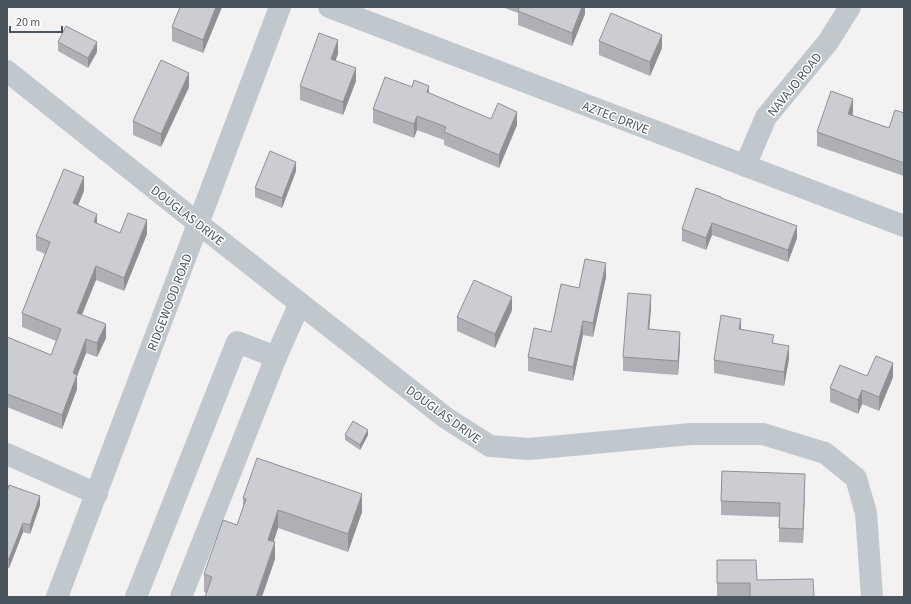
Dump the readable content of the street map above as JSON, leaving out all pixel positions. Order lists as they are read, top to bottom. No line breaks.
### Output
{"streets":{"street":["NAVAJO ROAD","AZTEC DRIVE","DOUGLAS DRIVE","RIDGEWOOD ROAD"]},"crossings":[["NAVAJO ROAD","AZTEC DRIVE"],["DOUGLAS DRIVE","RIDGEWOOD ROAD"]],"scale_bar":"20 m"}
